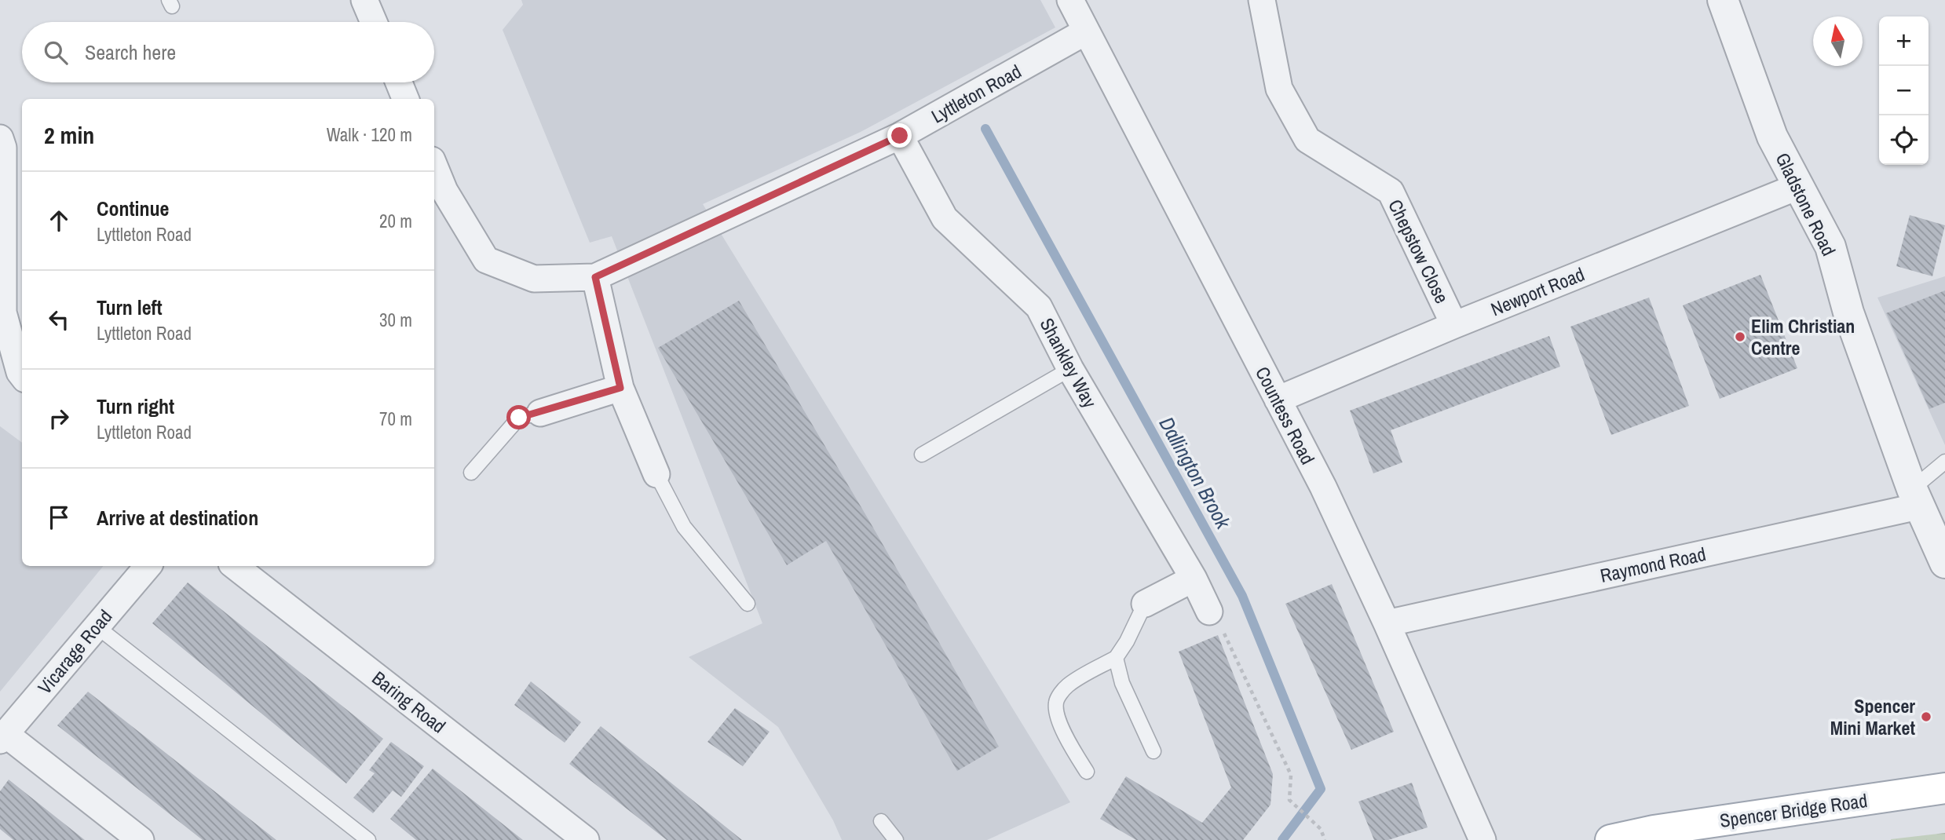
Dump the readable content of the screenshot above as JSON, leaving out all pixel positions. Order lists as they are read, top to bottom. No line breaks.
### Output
{"streets":{"main road":["Spencer Bridge Road"],"street":["Lyttleton Road","Gladstone Road","Chepstow Close","Newport Road","Shankley Way","Countess Road","Raymond Road","Vicarage Road","Baring Road"]},"crossings":[["Lyttleton Road","Shankley Way"],["Lyttleton Road","Countess Road"],["Gladstone Road","Newport Road"],["Gladstone Road","Raymond Road"],["Chepstow Close","Newport Road"],["Newport Road","Countess Road"],["Countess Road","Raymond Road"]],"water":["Dallington Brook"],"places":["Elim Christian Centre","Spencer Mini Market"],"north":"top","page":{"map_buttons":["+","−"],"search":"Search here","heading":["2 min","Walk · 120 m"],"list":[["Continue","Lyttleton Road","20 m"],["Turn left","Lyttleton Road","30 m"],["Turn right","Lyttleton Road","70 m"],"Arrive at destination"]}}
